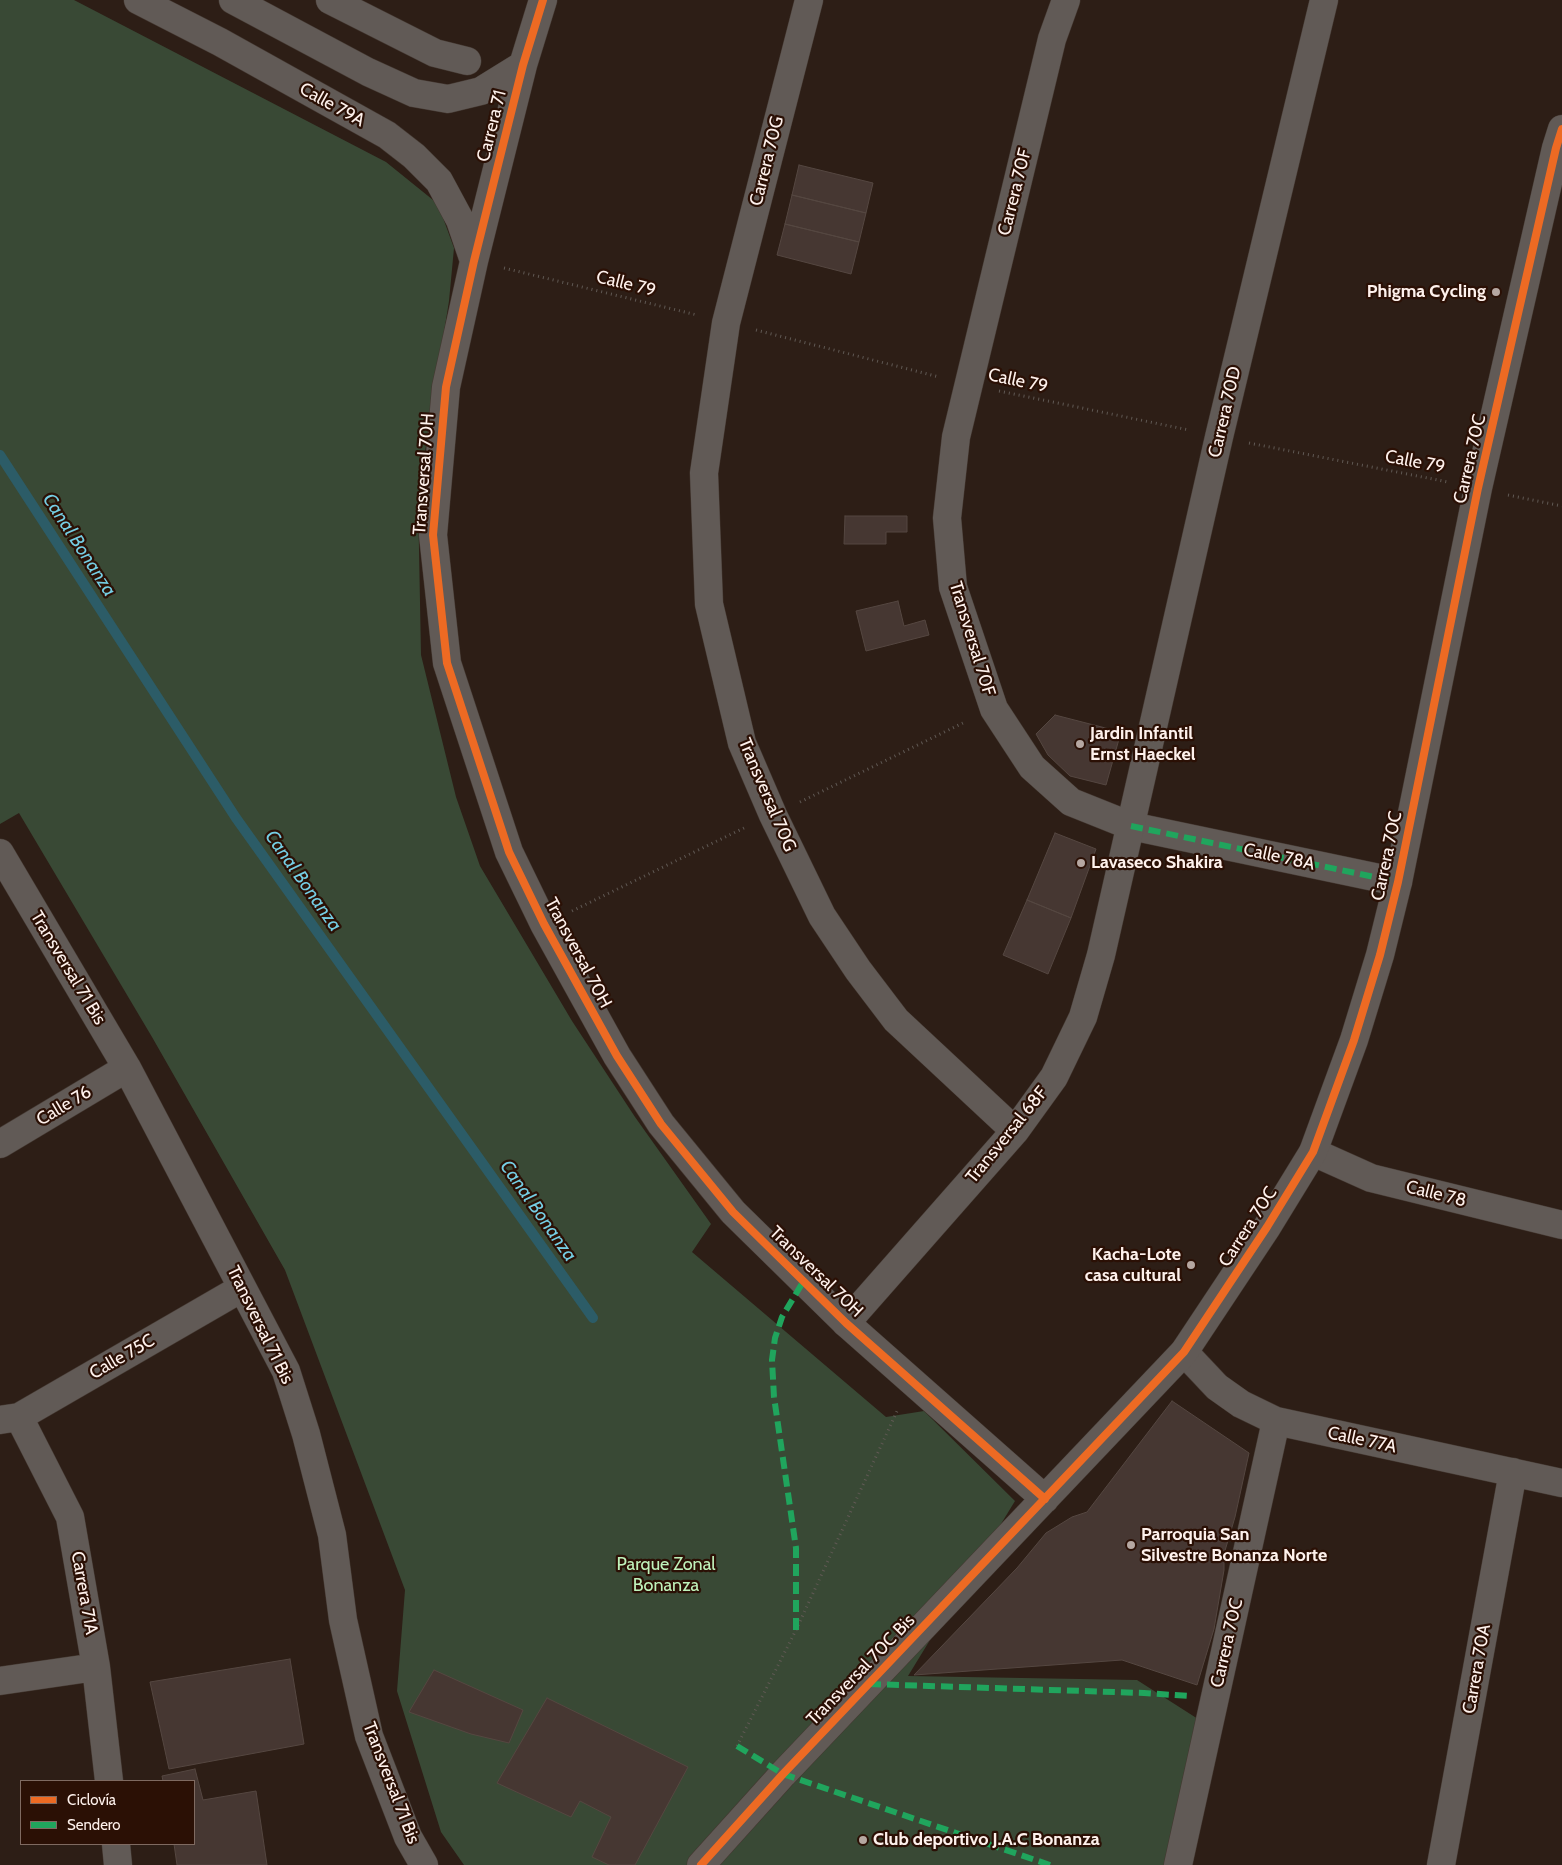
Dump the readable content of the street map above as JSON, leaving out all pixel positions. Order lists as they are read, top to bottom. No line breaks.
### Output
{"streets":{"street":["Calle 79A","Carrera 71","Carrera 70G","Carrera 70F","Carrera 70D","Carrera 70C","Transversal 70H","Transversal 70F","Transversal 70G","Calle 78A","Transversal 71 Bis","Calle 76","Transversal 68F","Calle 78","Calle 75C","Calle 77A","Carrera 71A","Carrera 70A","Transversal 70C Bis"],"path":["Calle 79"]},"crossings":[["Calle 79A","Carrera 71"],["Calle 79A","Calle 79"],["Calle 79A","Transversal 70H"],["Carrera 71","Calle 79"],["Carrera 71","Transversal 70H"],["Carrera 70G","Calle 79"],["Carrera 70G","Transversal 70G"],["Carrera 70F","Calle 79"],["Carrera 70F","Transversal 70F"],["Calle 79","Carrera 70D"],["Calle 79","Carrera 70C"],["Calle 79","Transversal 70H"],["Calle 79","Transversal 70F"],["Calle 79","Transversal 70G"],["Carrera 70D","Transversal 70F"],["Carrera 70D","Calle 78A"],["Carrera 70D","Transversal 68F"],["Carrera 70C","Transversal 70H"],["Carrera 70C","Calle 78A"],["Carrera 70C","Calle 78"],["Carrera 70C","Calle 77A"],["Carrera 70C","Transversal 70C Bis"],["Transversal 70H","Transversal 68F"],["Transversal 70H","Transversal 70C Bis"],["Transversal 70F","Calle 78A"],["Transversal 70F","Transversal 68F"],["Transversal 70G","Transversal 68F"],["Calle 78A","Transversal 68F"],["Transversal 71 Bis","Calle 76"],["Transversal 71 Bis","Calle 75C"],["Calle 75C","Carrera 71A"],["Calle 77A","Carrera 70A"]],"water":["Canal Bonanza"],"parks":["Parque Zonal Bonanza"],"places":["Phigma Cycling","Jardin Infantil Ernst Haeckel","Lavaseco Shakira","Kacha-Lote casa cultural","Parroquia San Silvestre Bonanza Norte","Club deportivo J.A.C Bonanza"],"legend":["Ciclovía","Sendero"]}
